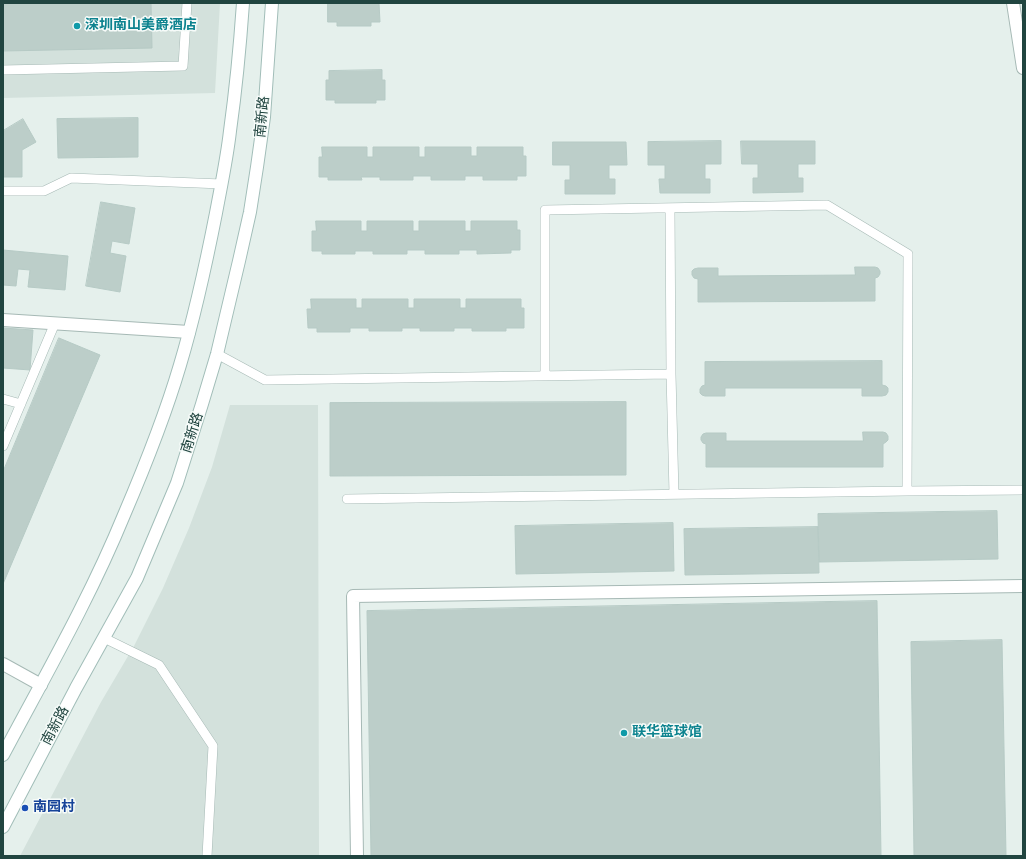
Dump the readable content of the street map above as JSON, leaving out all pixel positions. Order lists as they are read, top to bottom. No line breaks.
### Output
{"streets":{"main road":["南新路"]},"places":["深圳南山美爵酒店","联华篮球馆","南园村"]}
